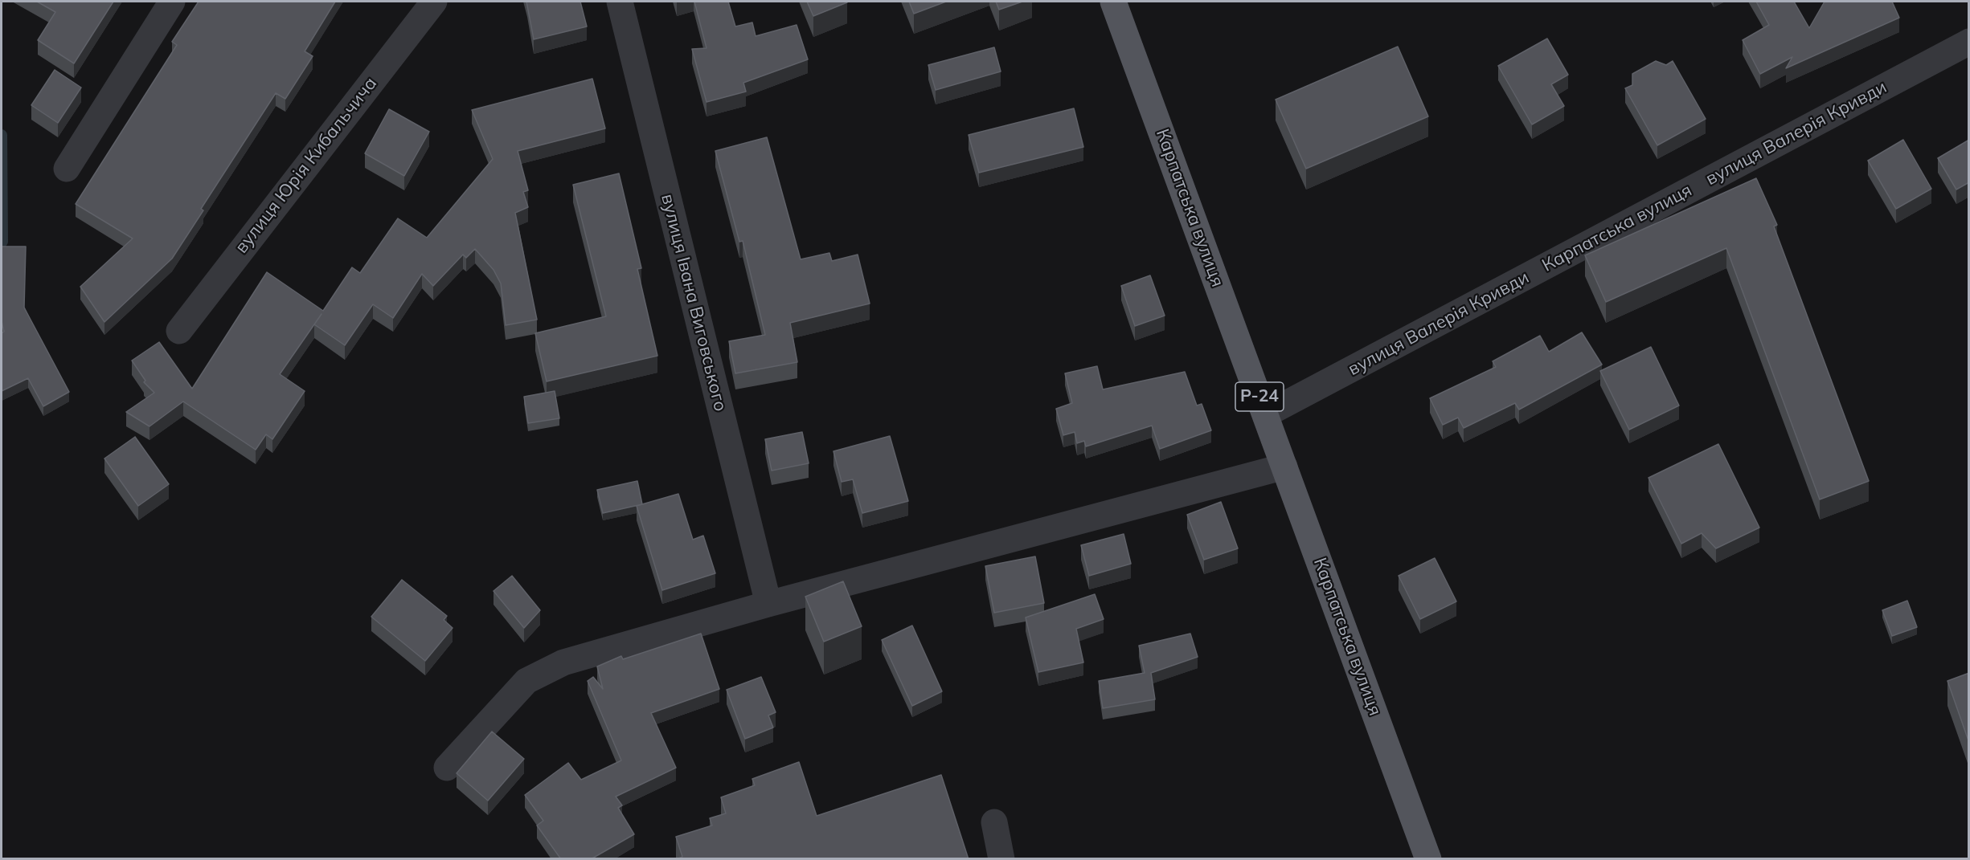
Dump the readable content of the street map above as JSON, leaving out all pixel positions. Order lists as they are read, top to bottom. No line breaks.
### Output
{"streets":{"main road":["Карпатська вулиця","Р-24"],"street":["вулиця Валерія Кривди","вулиця Юрія Кибальчича","вулиця Івана Виговського"]},"crossings":[["вулиця Валерія Кривди","Карпатська вулиця"]]}
